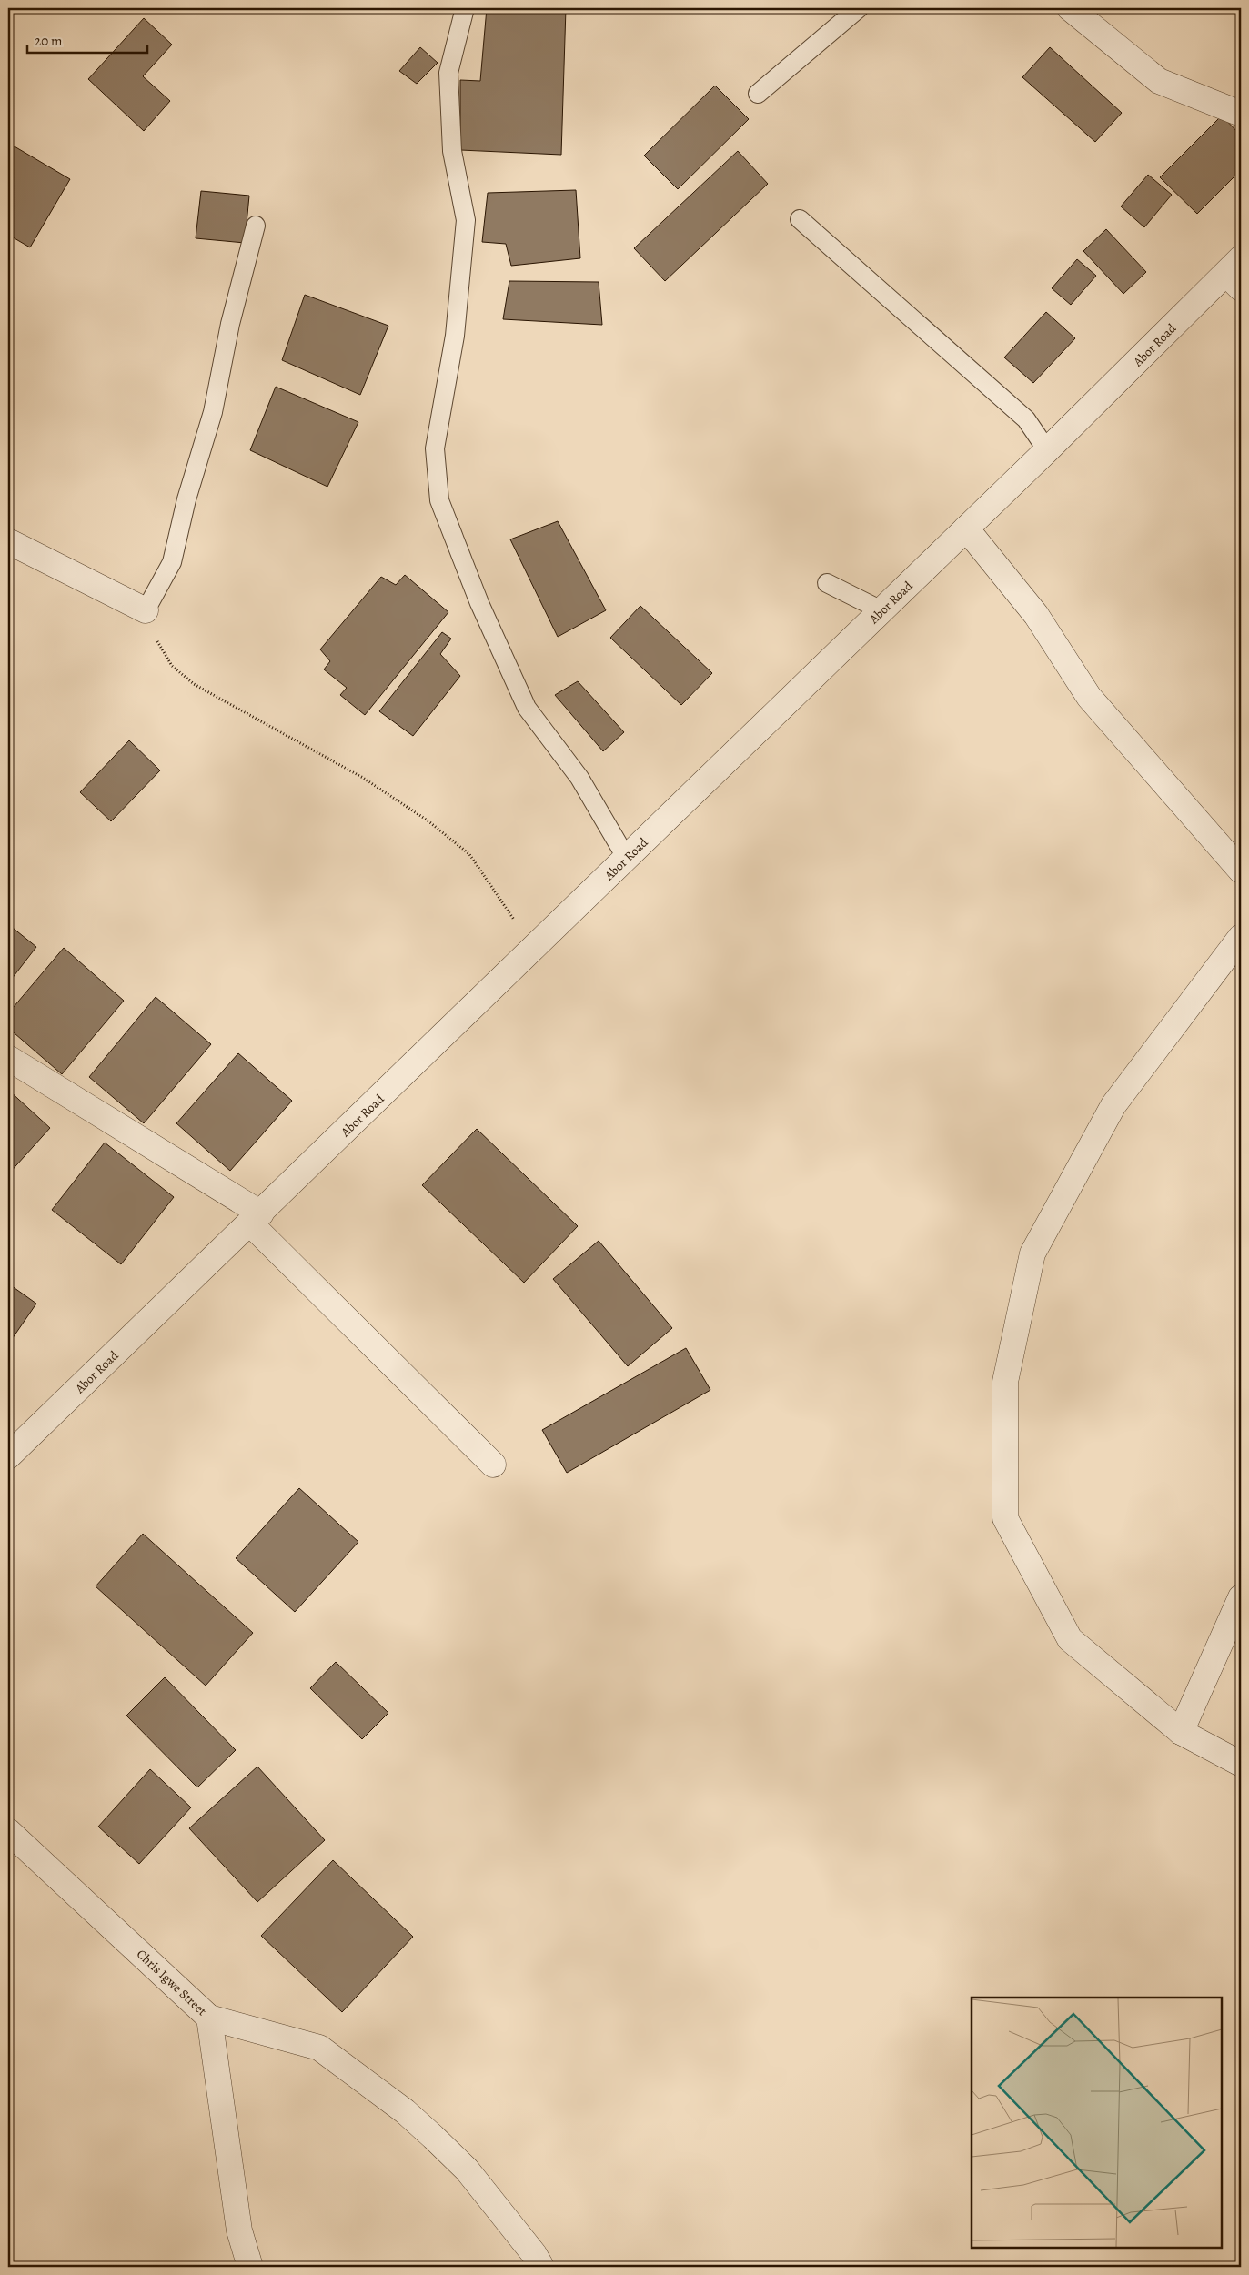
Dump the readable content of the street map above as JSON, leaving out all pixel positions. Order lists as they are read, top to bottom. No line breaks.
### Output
{"streets":{"street":["Abor Road","Chris Igwe Street"]},"scale_bar":"20 m"}
